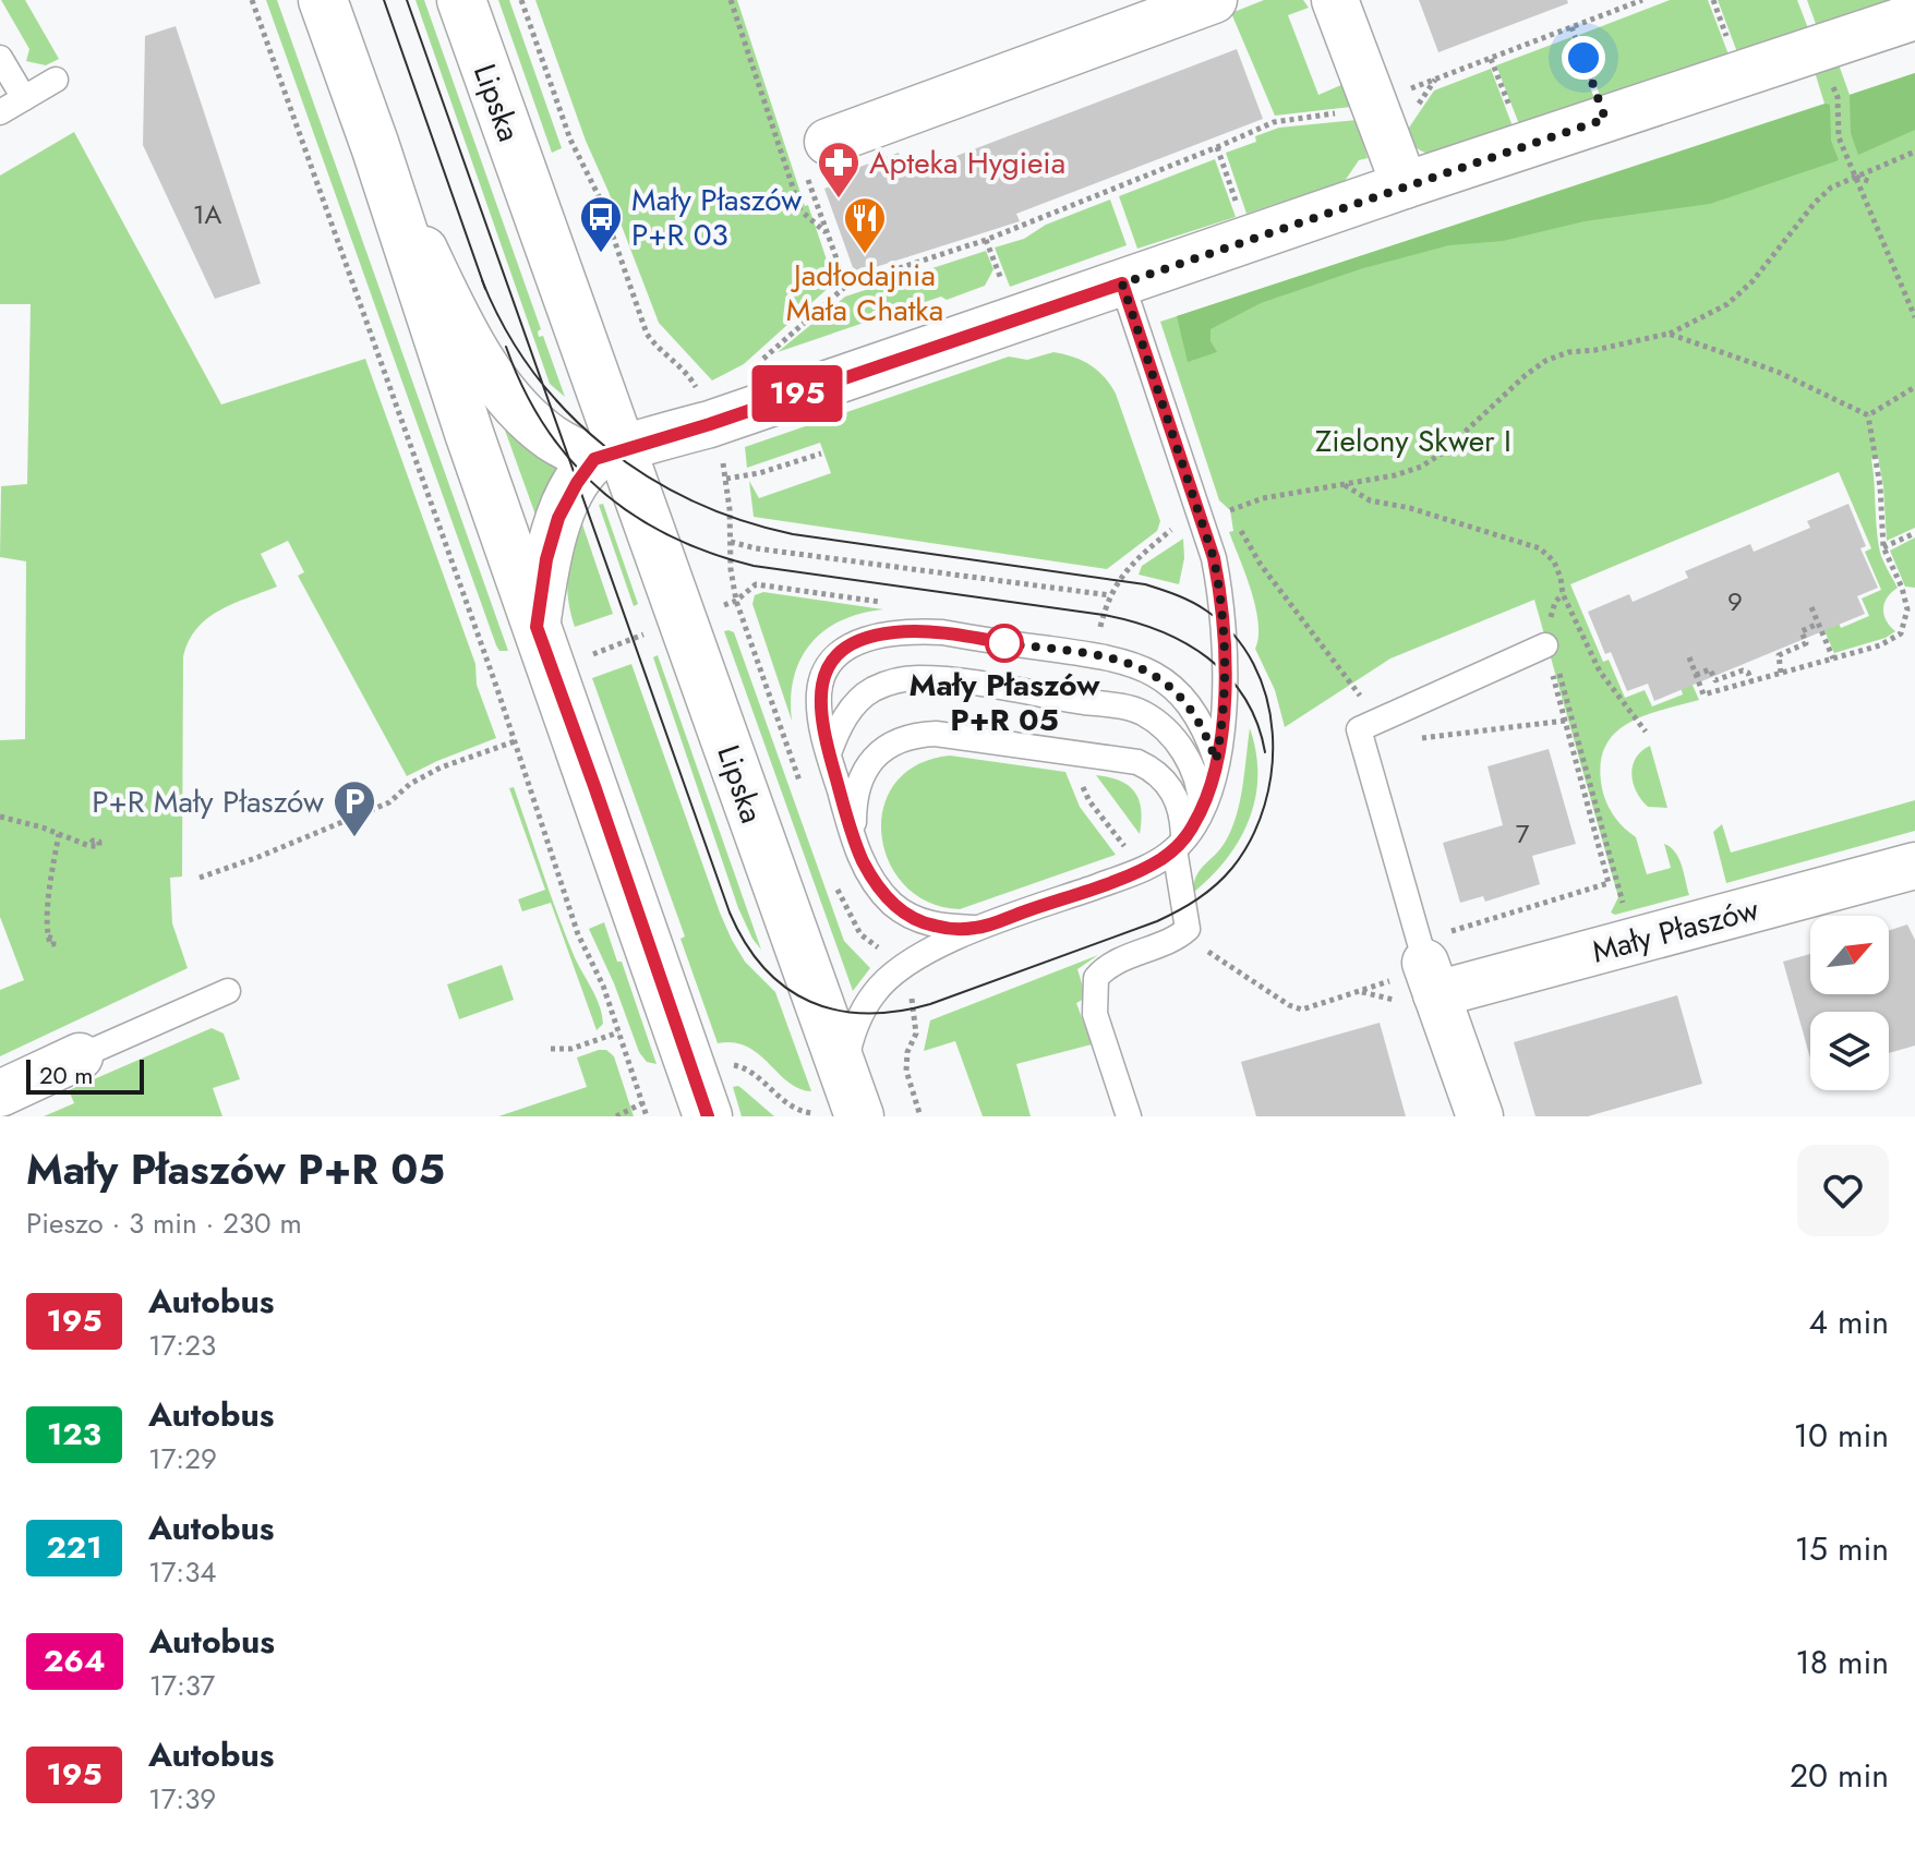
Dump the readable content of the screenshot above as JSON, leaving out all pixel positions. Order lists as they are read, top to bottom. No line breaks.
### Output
{"streets":{"main road":["Lipska"],"street":["Mały Płaszów"]},"parks":["Zielony Skwer I"],"places":{"pharmacy":["Apteka Hygieia"],"bus stop":["Mały Płaszów P+R 03"],"restaurant":["Jadłodajnia Mała Chatka"],"other":["Mały Płaszów P+R 05"],"parking":["P+R Mały Płaszów"]},"lines":["bus line 195"],"house_numbers":["1A","9","7"],"scale_bar":"20 m","north":"top right","page":{"on_map":"195","scale":"20 m","heading":["Mały Płaszów P+R 05","Pieszo · 3 min · 230 m"],"list":[{"mark":"195","name":"Autobus","note":"17:23","value":"4 min"},{"mark":"123","name":"Autobus","note":"17:29","value":"10 min"},{"mark":"221","name":"Autobus","note":"17:34","value":"15 min"},{"mark":"264","name":"Autobus","note":"17:37","value":"18 min"},{"mark":"195","name":"Autobus","note":"17:39","value":"20 min"}]}}
